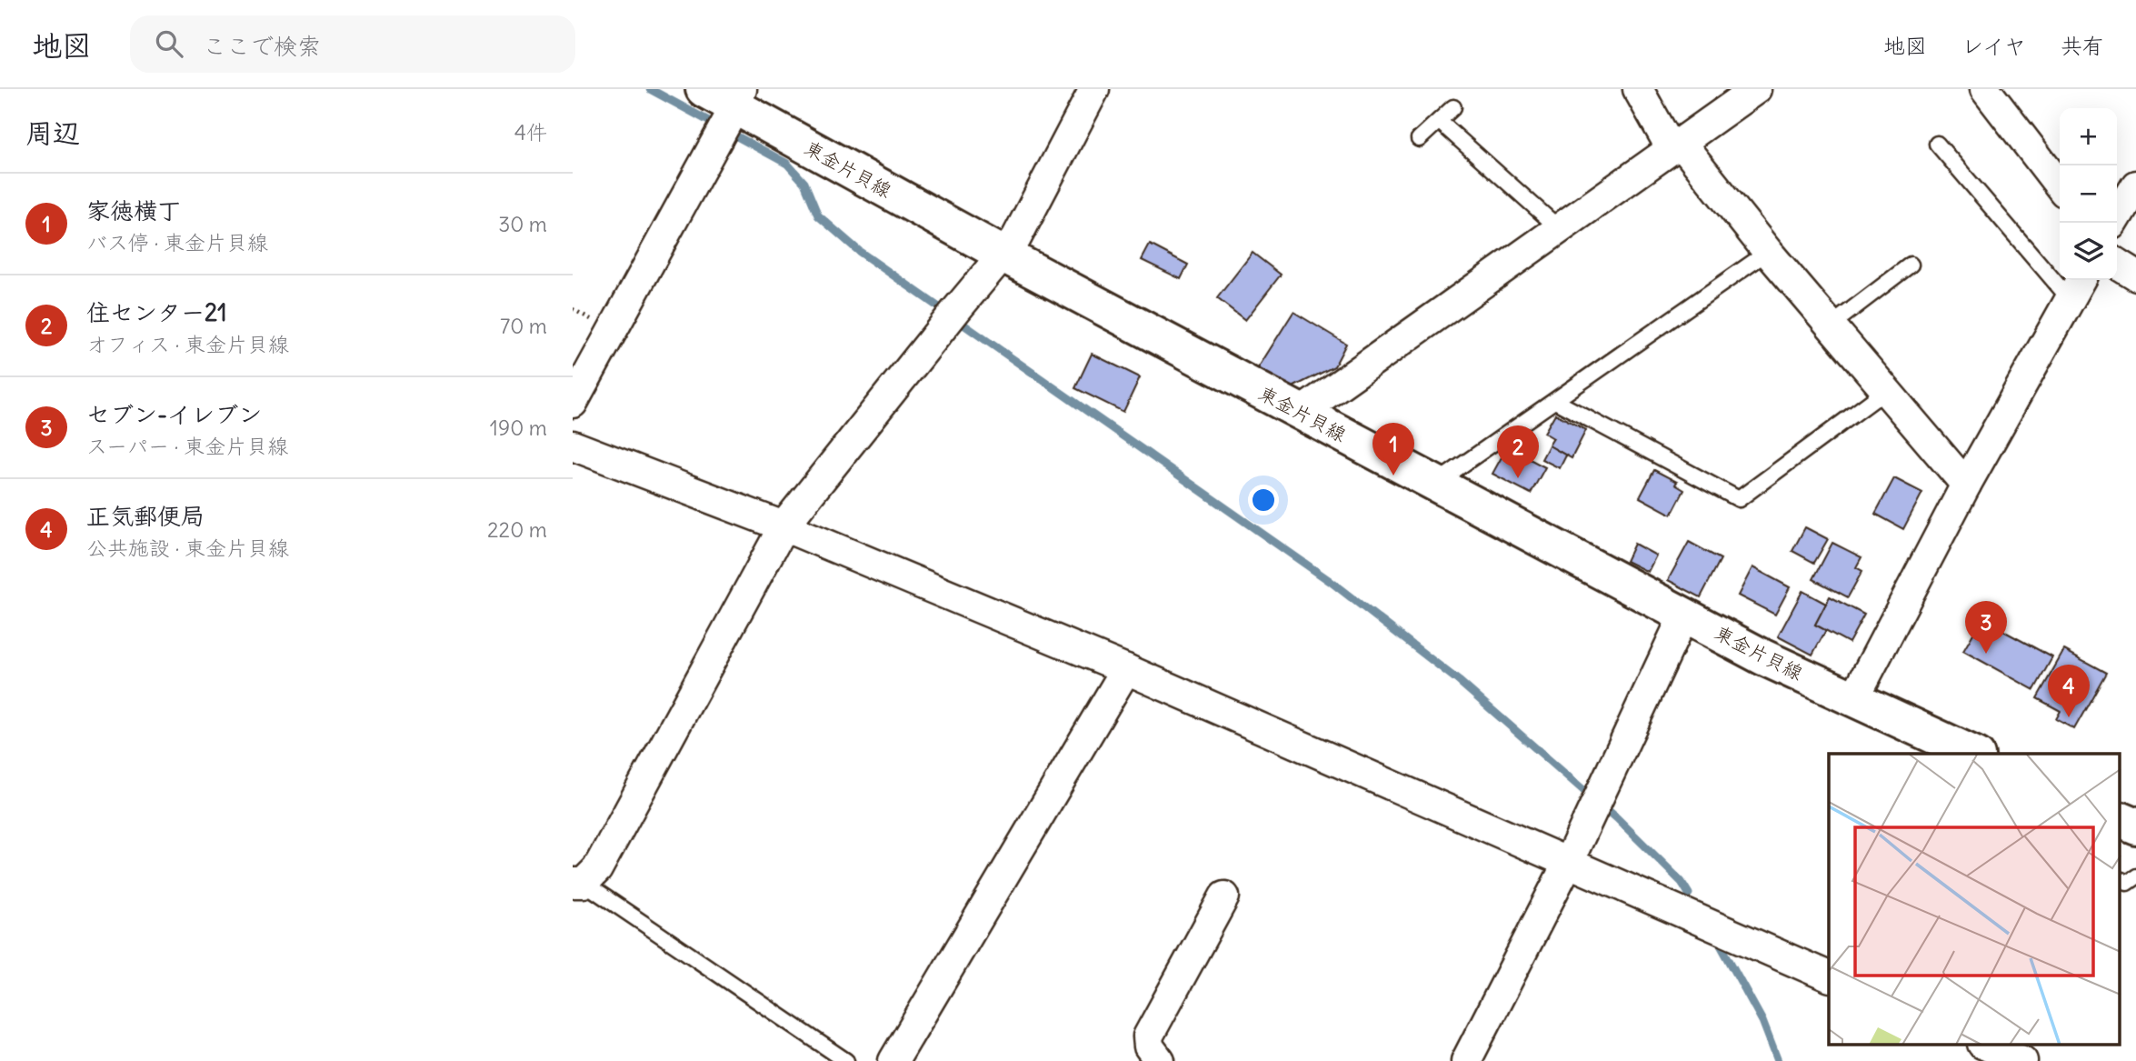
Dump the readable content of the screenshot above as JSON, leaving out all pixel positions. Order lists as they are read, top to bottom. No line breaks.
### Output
{"streets":{"main road":["東金片貝線"]},"page":{"header":"地図","search":"ここで検索","nav":["地図","レイヤ","共有"],"heading":["周辺","4件"],"map_buttons":["+","−"],"list":[{"mark":"1","name":"家徳横丁","note":"バス停 · 東金片貝線","value":"30 m"},{"mark":"2","name":"住センター21","note":"オフィス · 東金片貝線","value":"70 m"},{"mark":"3","name":"セブン-イレブン","note":"スーパー · 東金片貝線","value":"190 m"},{"mark":"4","name":"正気郵便局","note":"公共施設 · 東金片貝線","value":"220 m"}],"pins":["1","2","3","4"]}}
